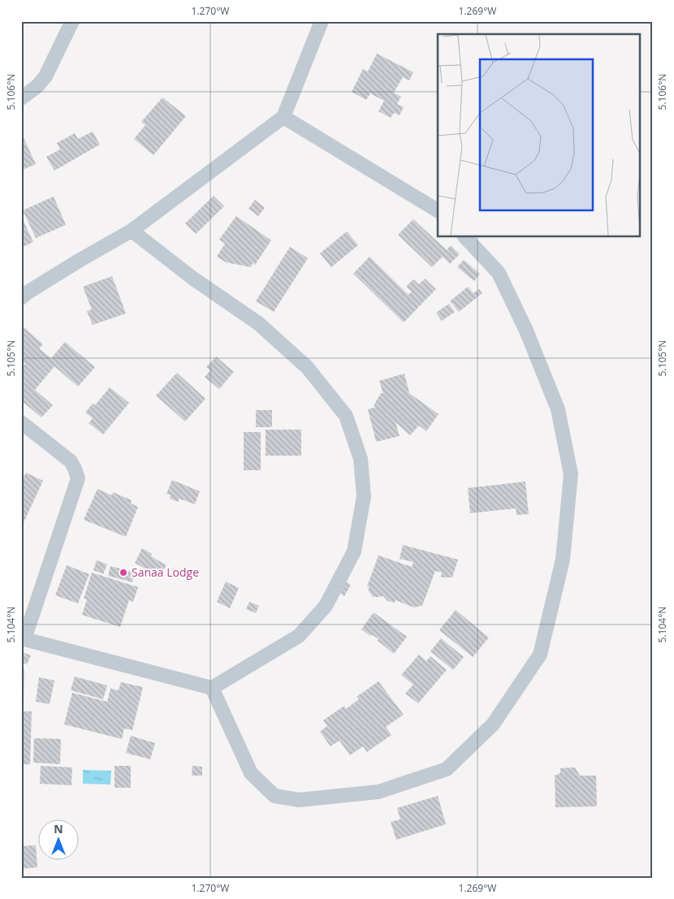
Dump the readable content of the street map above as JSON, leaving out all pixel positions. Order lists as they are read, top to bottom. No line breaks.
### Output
{"places":["Sanaa Lodge"],"north":"top","coordinates":["1.270°W","1.269°W","5.106°N","5.105°N","5.104°N"]}
